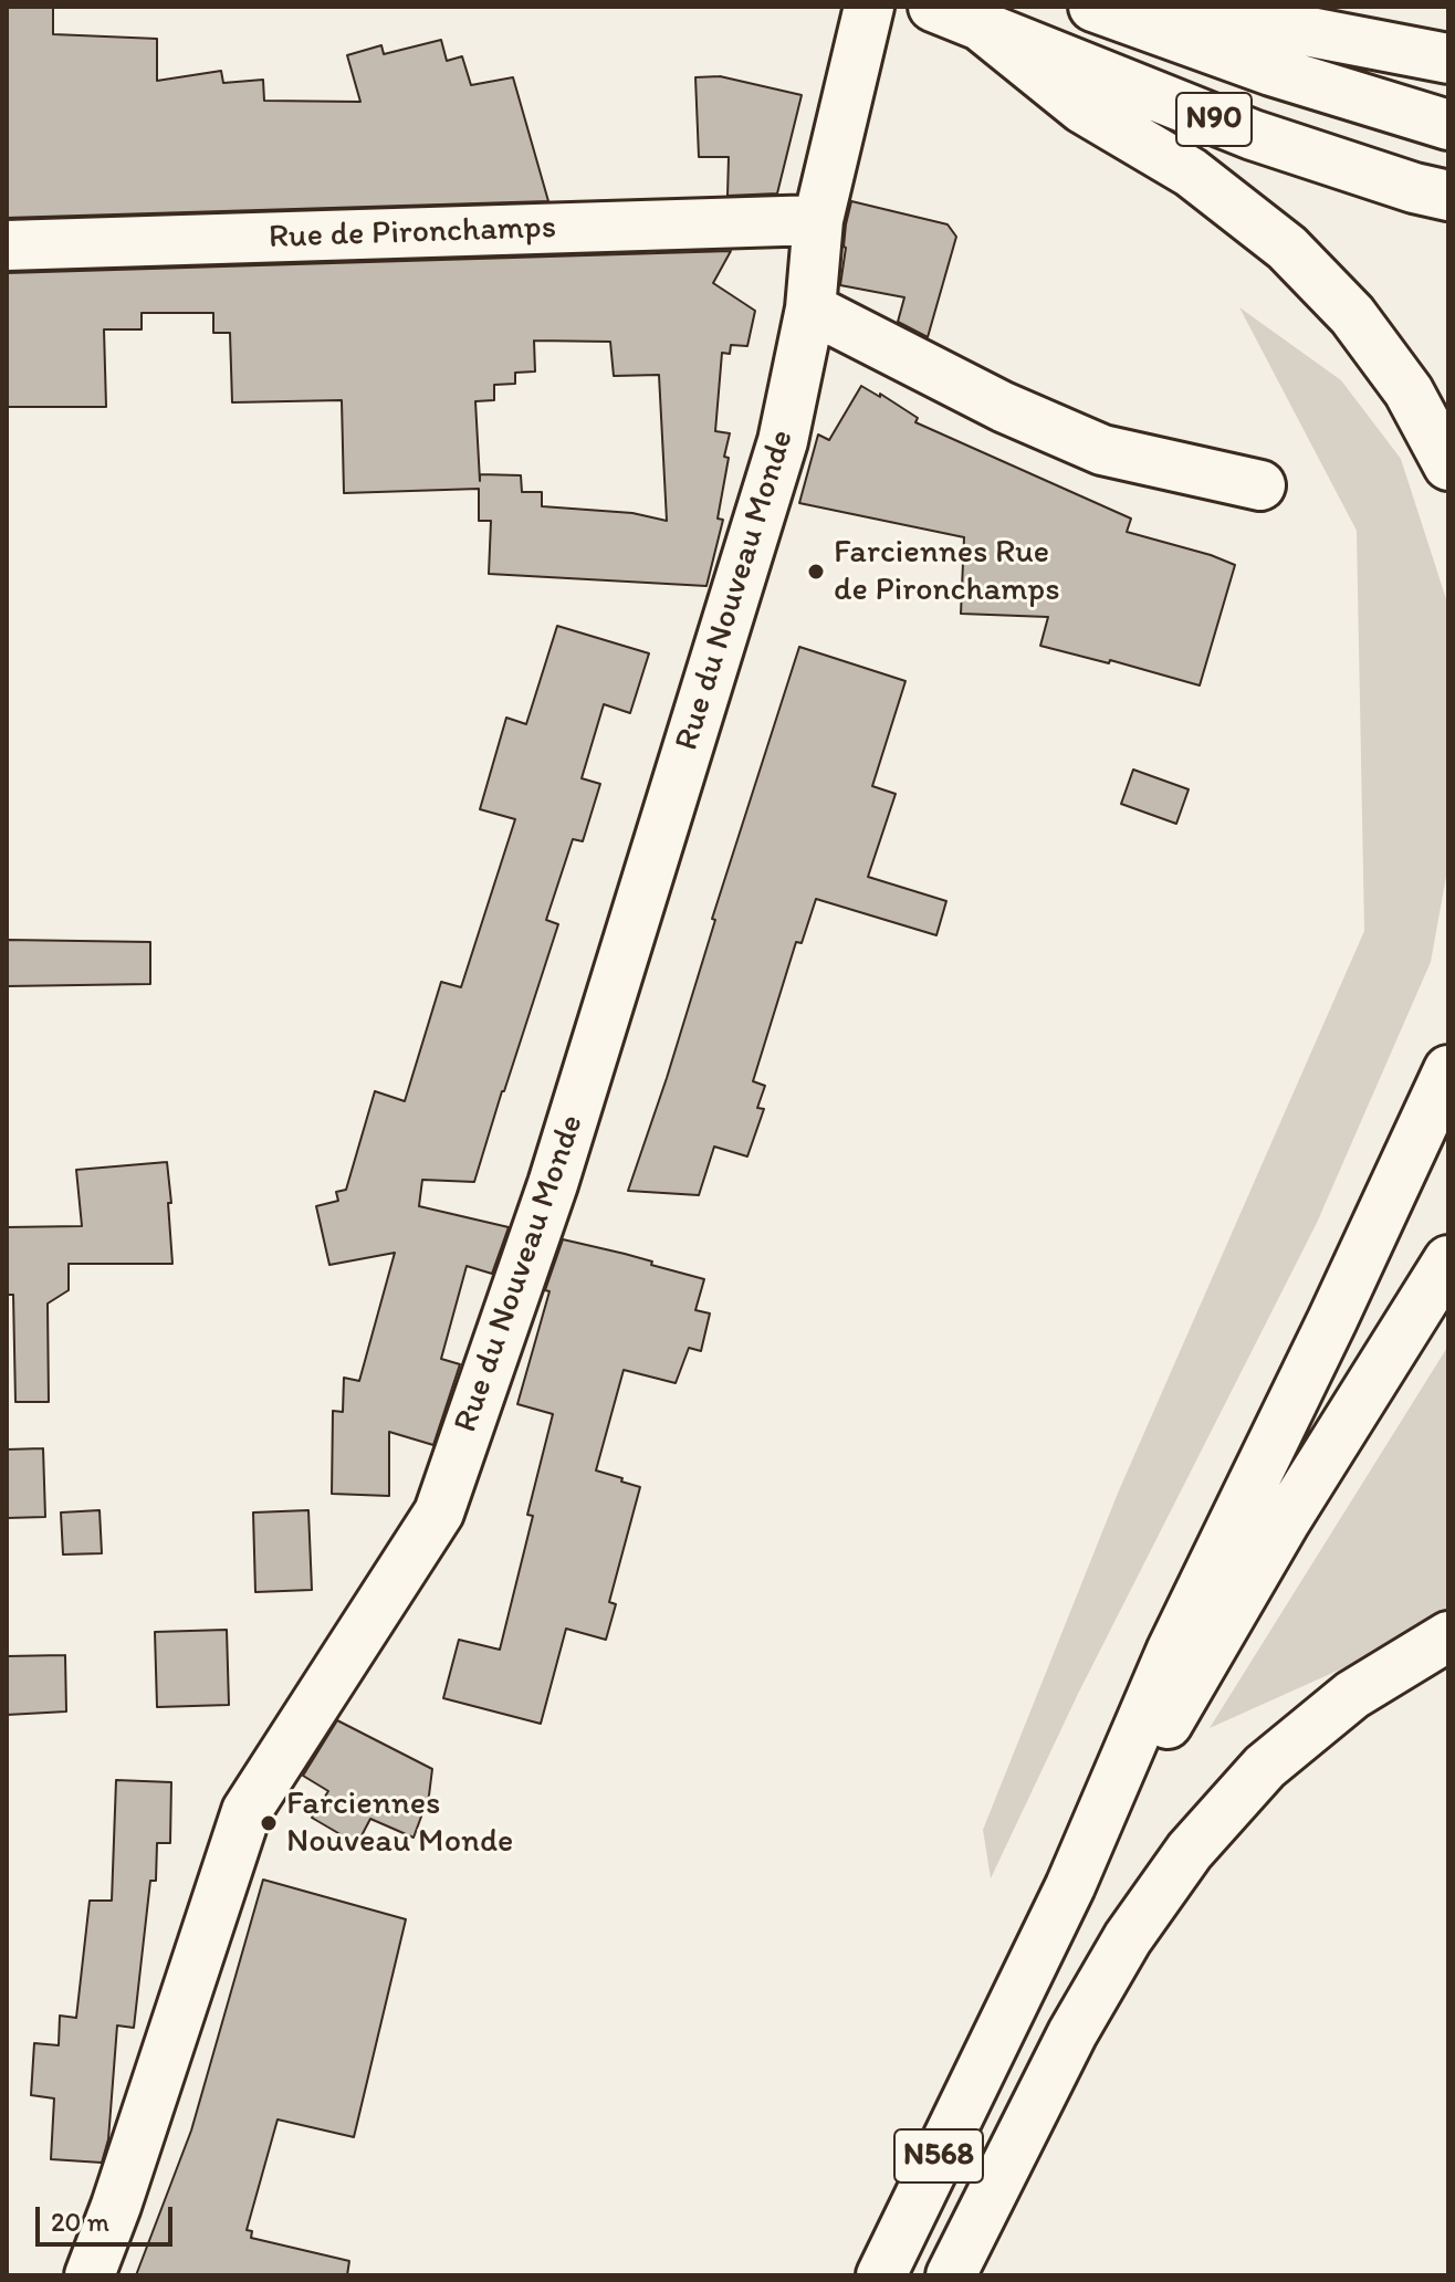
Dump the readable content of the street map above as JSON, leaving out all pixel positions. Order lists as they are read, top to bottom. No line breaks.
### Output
{"streets":{"main road":["N90","Rue de Pironchamps","Rue du Nouveau Monde","N568"]},"crossings":[["Rue de Pironchamps","Rue du Nouveau Monde"]],"places":["Farciennes Rue de Pironchamps","Farciennes Nouveau Monde"],"scale_bar":"20 m"}
